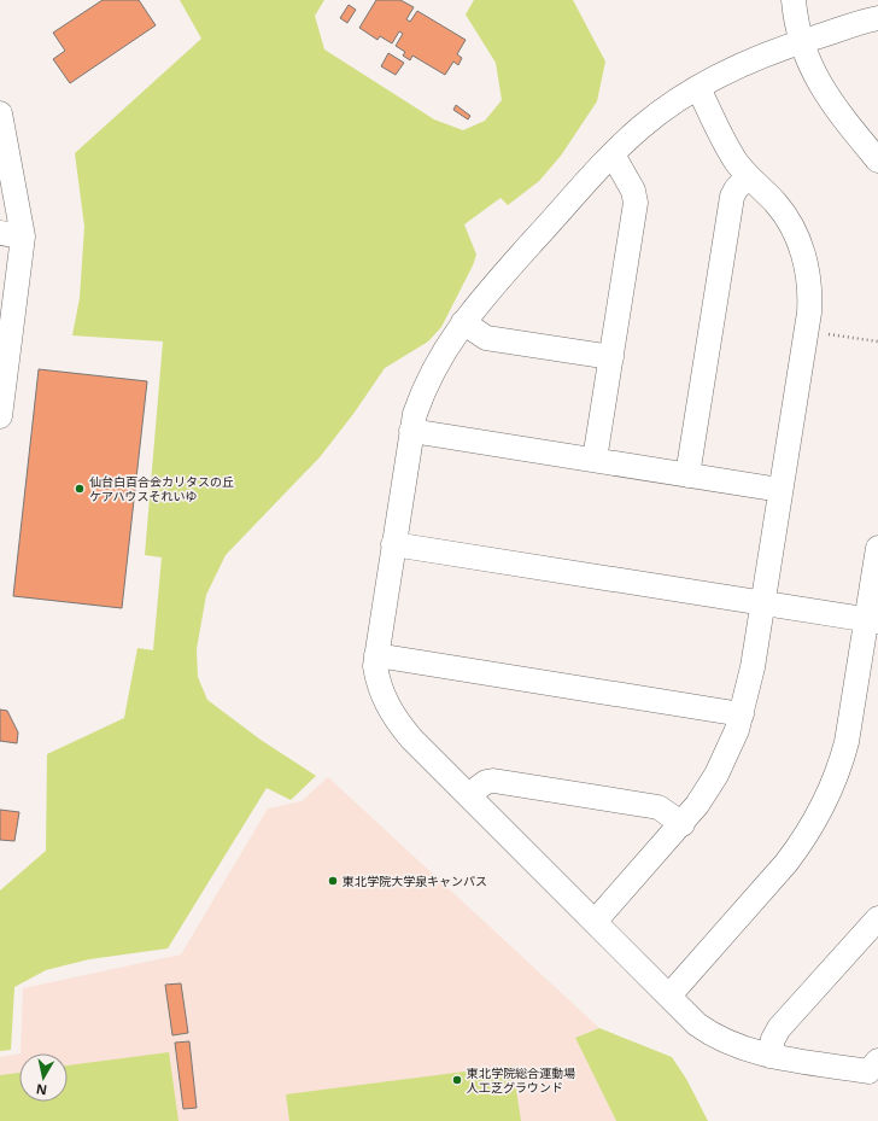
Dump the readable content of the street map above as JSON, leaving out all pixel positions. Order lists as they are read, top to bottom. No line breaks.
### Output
{"places":["仙台白百合会カリタスの丘 ケアハウスそれいゆ","東北学院大学泉キャンパス","東北学院総合運動場 人工芝グラウンド"],"north":"bottom"}
